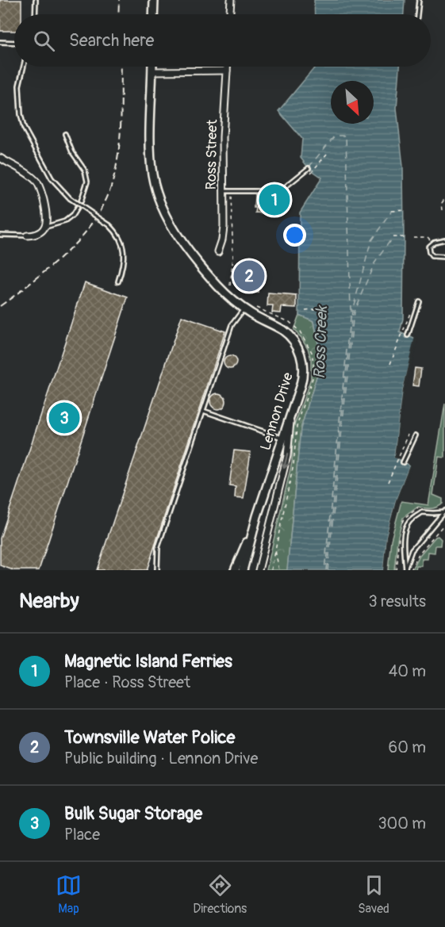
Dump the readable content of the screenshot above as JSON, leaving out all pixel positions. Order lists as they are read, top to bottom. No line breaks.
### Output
{"streets":{"street":["Ross Street","Lennon Drive"]},"water":["Ross Creek"],"north":"bottom right","page":{"search":"Search here","pins":["1","2","3"],"heading":["Nearby","3 results"],"list":[{"mark":"1","name":"Magnetic Island Ferries","note":"Place · Ross Street","value":"40 m"},{"mark":"2","name":"Townsville Water Police","note":"Public building · Lennon Drive","value":"60 m"},{"mark":"3","name":"Bulk Sugar Storage","note":"Place","value":"300 m"}],"nav":["Map","Directions","Saved"]}}
